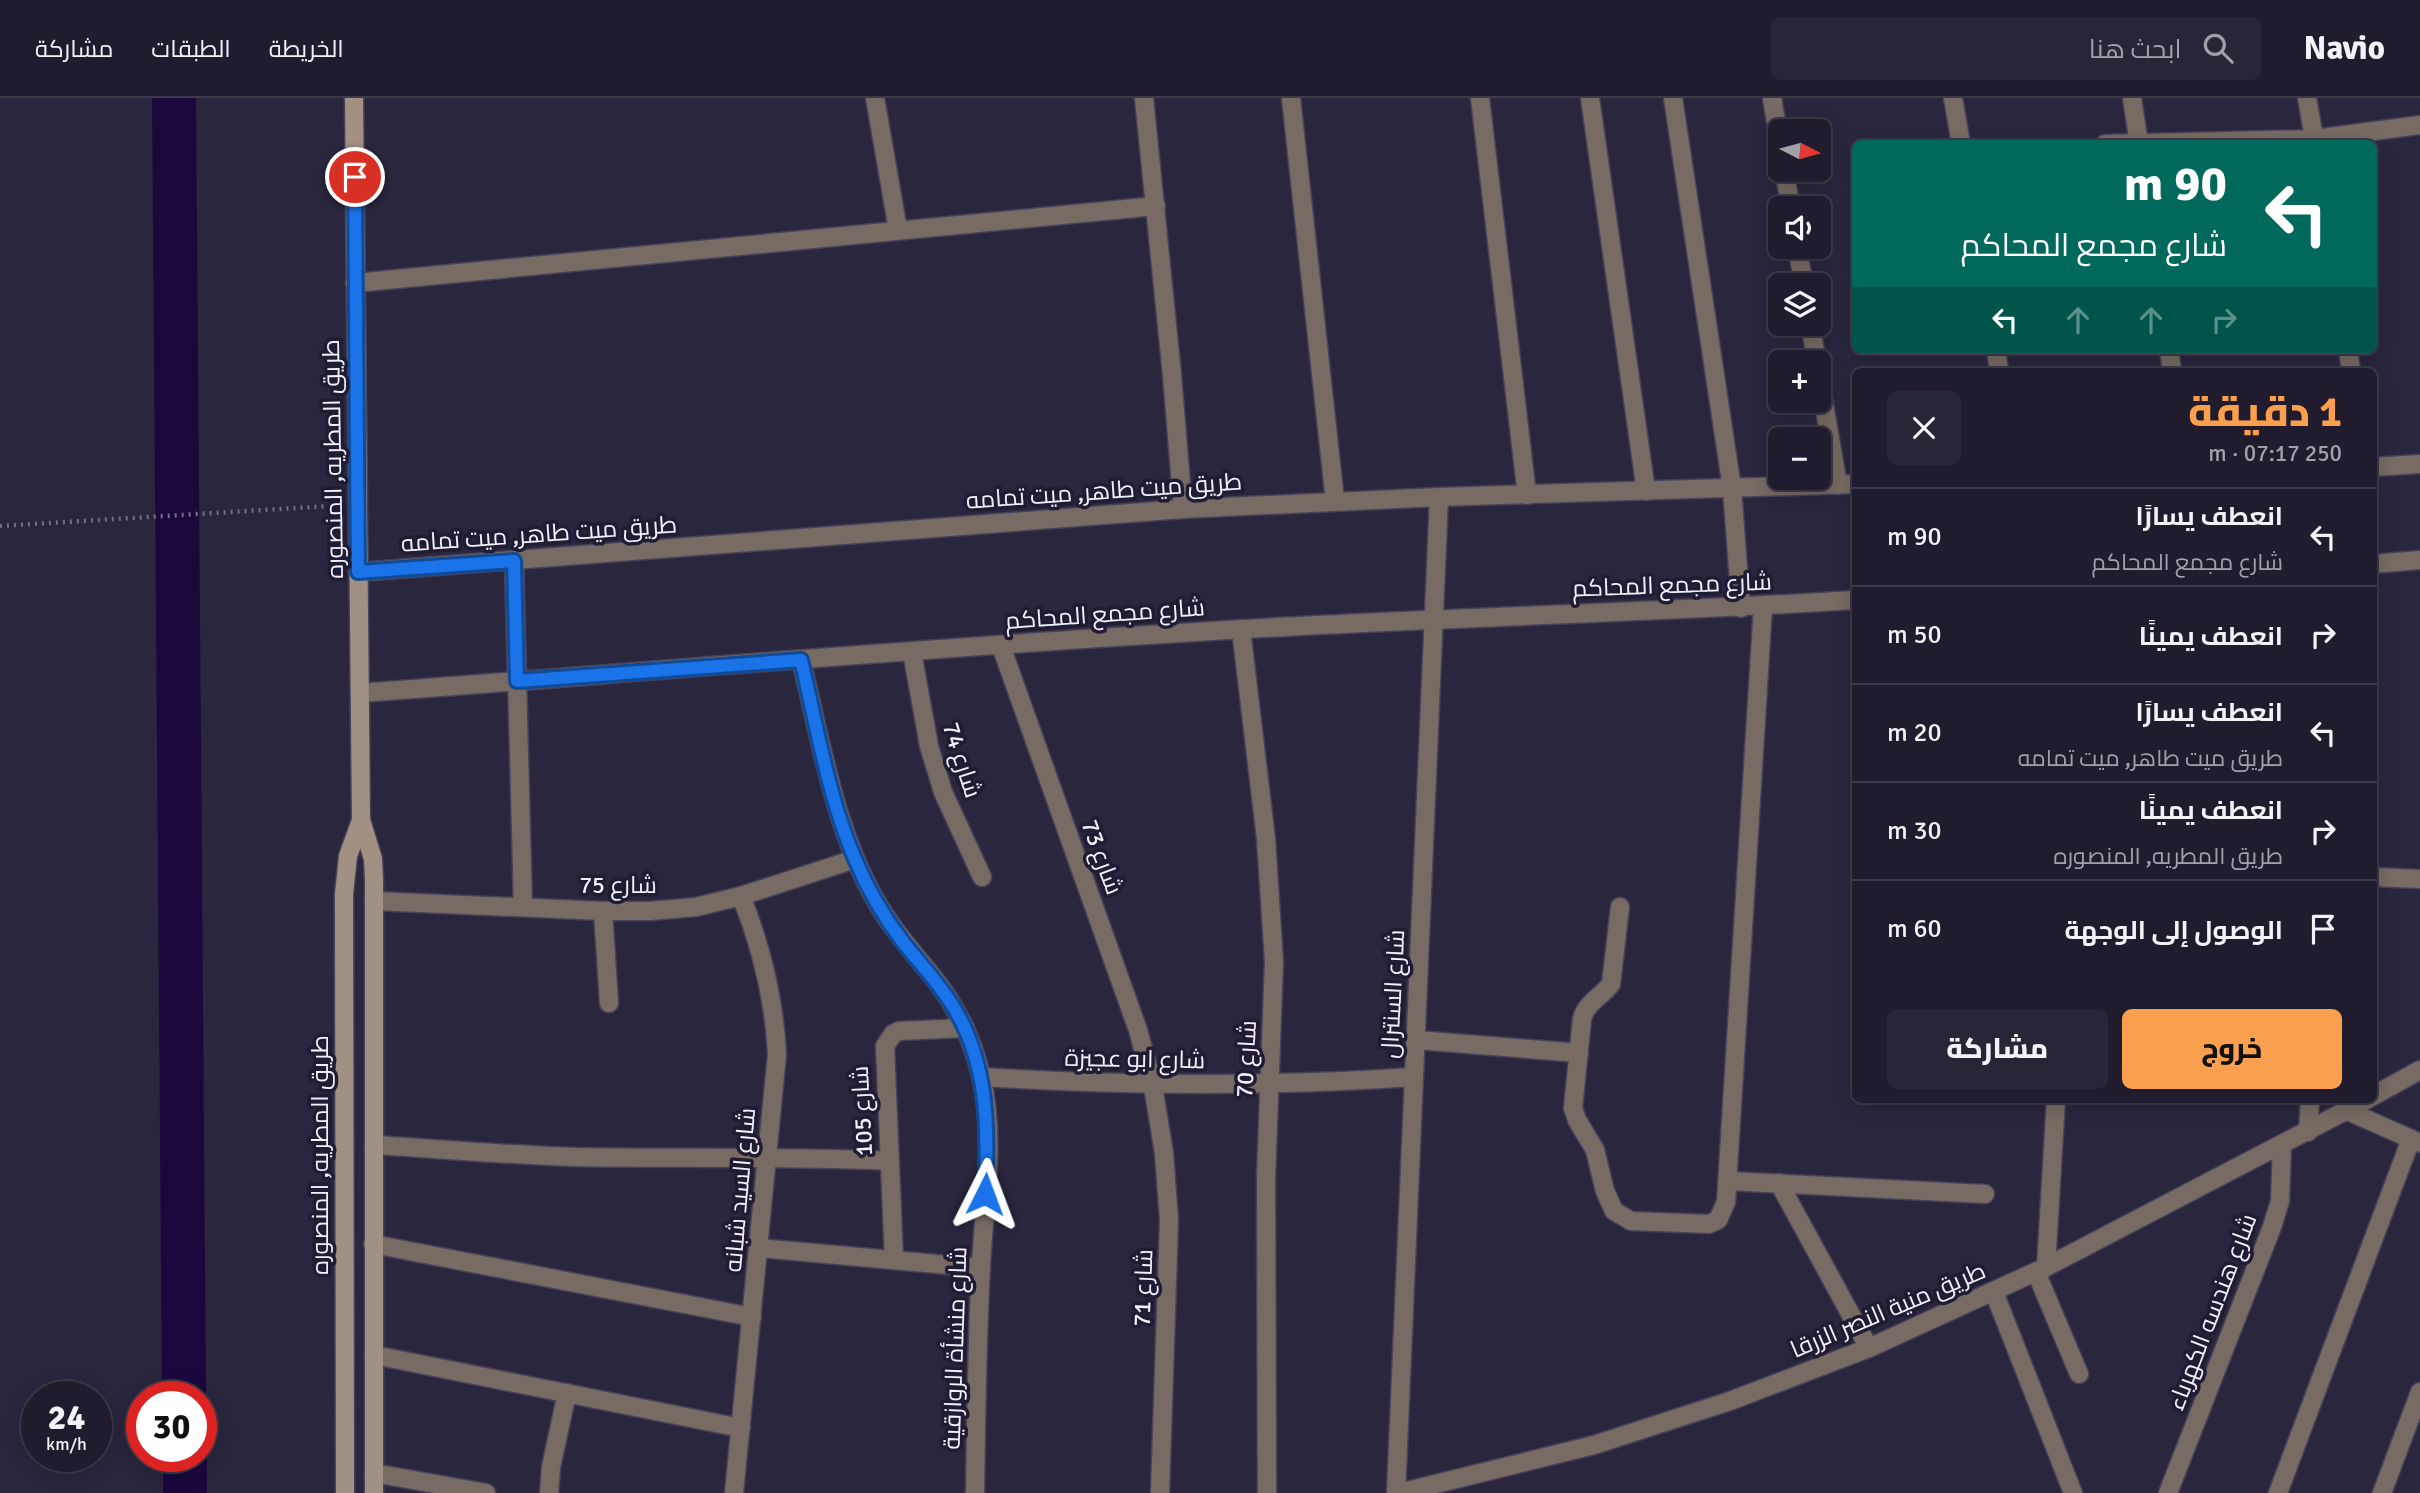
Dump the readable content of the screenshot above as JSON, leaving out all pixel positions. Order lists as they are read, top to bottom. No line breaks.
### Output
{"streets":{"main road":["طريق المطريه, المنصوره"],"street":["طريق ميت طاهر, ميت تمامه","شارع مجمع المحاكم","شارع 74","شارع 73","شارع 75","شارع السنترال","شارع ابو عجيزة","شارع 70","شارع 105","شارع السيد شبانه","شارع 71","طريق منية النصر الزرقا","شارع هندسه الكهرباء","شارع منشأة الروازقية"]},"crossings":[["طريق المطريه, المنصوره","طريق ميت طاهر, ميت تمامه"],["طريق المطريه, المنصوره","شارع مجمع المحاكم"],["طريق المطريه, المنصوره","شارع 75"],["طريق ميت طاهر, ميت تمامه","شارع السنترال"],["شارع مجمع المحاكم","شارع 74"],["شارع مجمع المحاكم","شارع 73"],["شارع مجمع المحاكم","شارع السنترال"],["شارع مجمع المحاكم","شارع 70"],["شارع مجمع المحاكم","شارع منشأة الروازقية"],["شارع 73","شارع ابو عجيزة"],["شارع 73","شارع 71"],["شارع 75","شارع السيد شبانه"],["شارع 75","شارع منشأة الروازقية"],["شارع السنترال","شارع ابو عجيزة"],["شارع السنترال","طريق منية النصر الزرقا"],["شارع ابو عجيزة","شارع 70"],["شارع ابو عجيزة","شارع 71"],["شارع ابو عجيزة","شارع منشأة الروازقية"],["شارع 105","شارع منشأة الروازقية"],["طريق منية النصر الزرقا","شارع هندسه الكهرباء"]],"north":"right","page":{"header":"Navio","search":"ابحث هنا","nav":["الخريطة","الطبقات","مشاركة"],"map_buttons":["+","−"],"turn":["90 m","شارع مجمع المحاكم"],"heading":["1 دقيقة","250 m · 07:17"],"list":[{"name":"انعطف يسارًا","note":"شارع مجمع المحاكم","value":"90 m"},{"name":"انعطف يمينًا","value":"50 m"},{"name":"انعطف يسارًا","note":"طريق ميت طاهر, ميت تمامه","value":"20 m"},{"name":"انعطف يمينًا","note":"طريق المطريه, المنصوره","value":"30 m"},{"name":"الوصول إلى الوجهة","value":"60 m"}],"buttons":["خروج","مشاركة"],"speed":"24 km/h","limit":"30"}}
